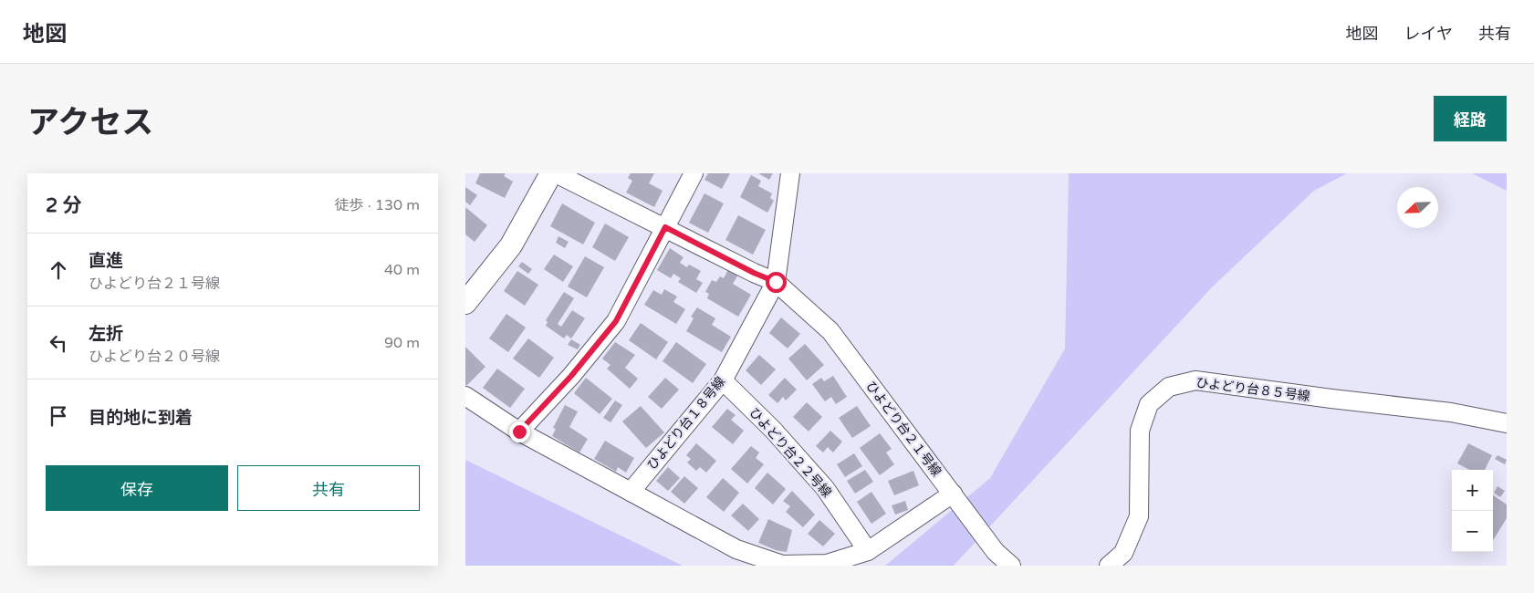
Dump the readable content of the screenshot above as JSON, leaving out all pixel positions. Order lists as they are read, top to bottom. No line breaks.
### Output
{"streets":{"street":["ひよどり台８５号線","ひよどり台１８号線","ひよどり台２１号線","ひよどり台２２号線"]},"crossings":[["ひよどり台１８号線","ひよどり台２１号線"],["ひよどり台１８号線","ひよどり台２２号線"]],"north":"bottom left","page":{"header":"地図","nav":["地図","レイヤ","共有"],"title":"アクセス","buttons":["経路",["保存","共有"]],"heading":["2 分","徒歩 · 130 m"],"list":[["直進","ひよどり台２１号線","40 m"],["左折","ひよどり台２０号線","90 m"],"目的地に到着"],"map_buttons":["+","−"]}}
